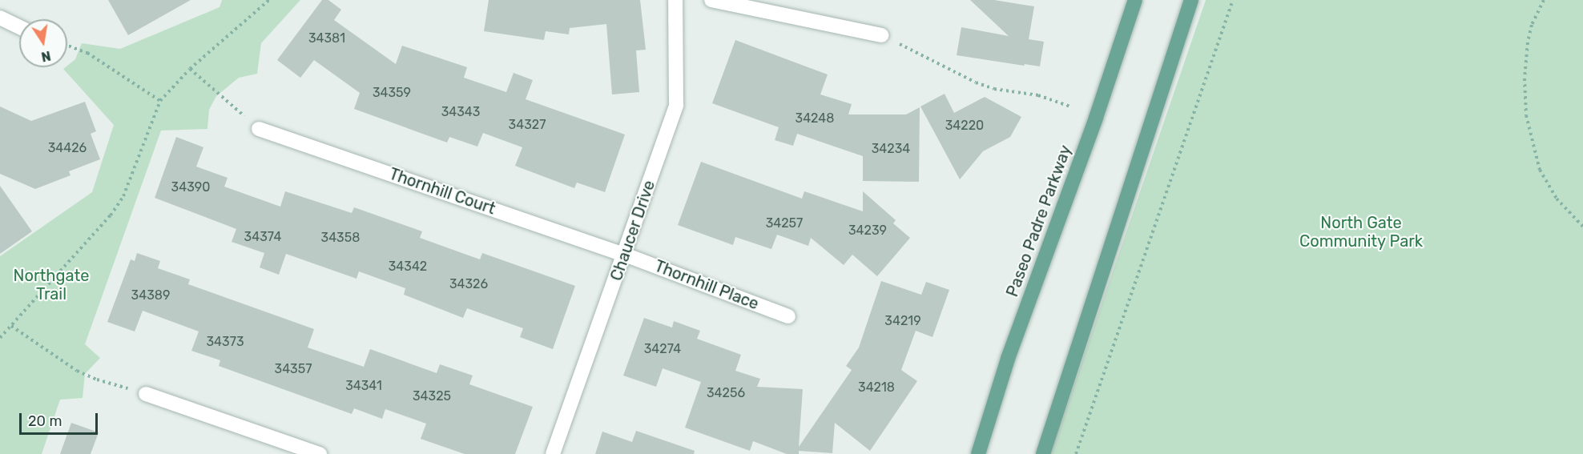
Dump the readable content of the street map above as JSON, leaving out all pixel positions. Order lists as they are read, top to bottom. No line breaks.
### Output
{"streets":{"main road":["Paseo Padre Parkway"],"street":["Thornhill Court","Chaucer Drive","Thornhill Place"]},"crossings":[["Thornhill Court","Chaucer Drive"],["Thornhill Court","Thornhill Place"],["Chaucer Drive","Thornhill Place"]],"parks":["North Gate Community Park","Northgate Trail"],"house_numbers":["34381","34359","34343","34248","34327","34220","34426","34234","34390","34257","34239","34374","34358","34342","34326","34389","34219","34373","34274","34357","34341","34218","34256","34325"],"scale_bar":"20 m","north":"bottom"}
